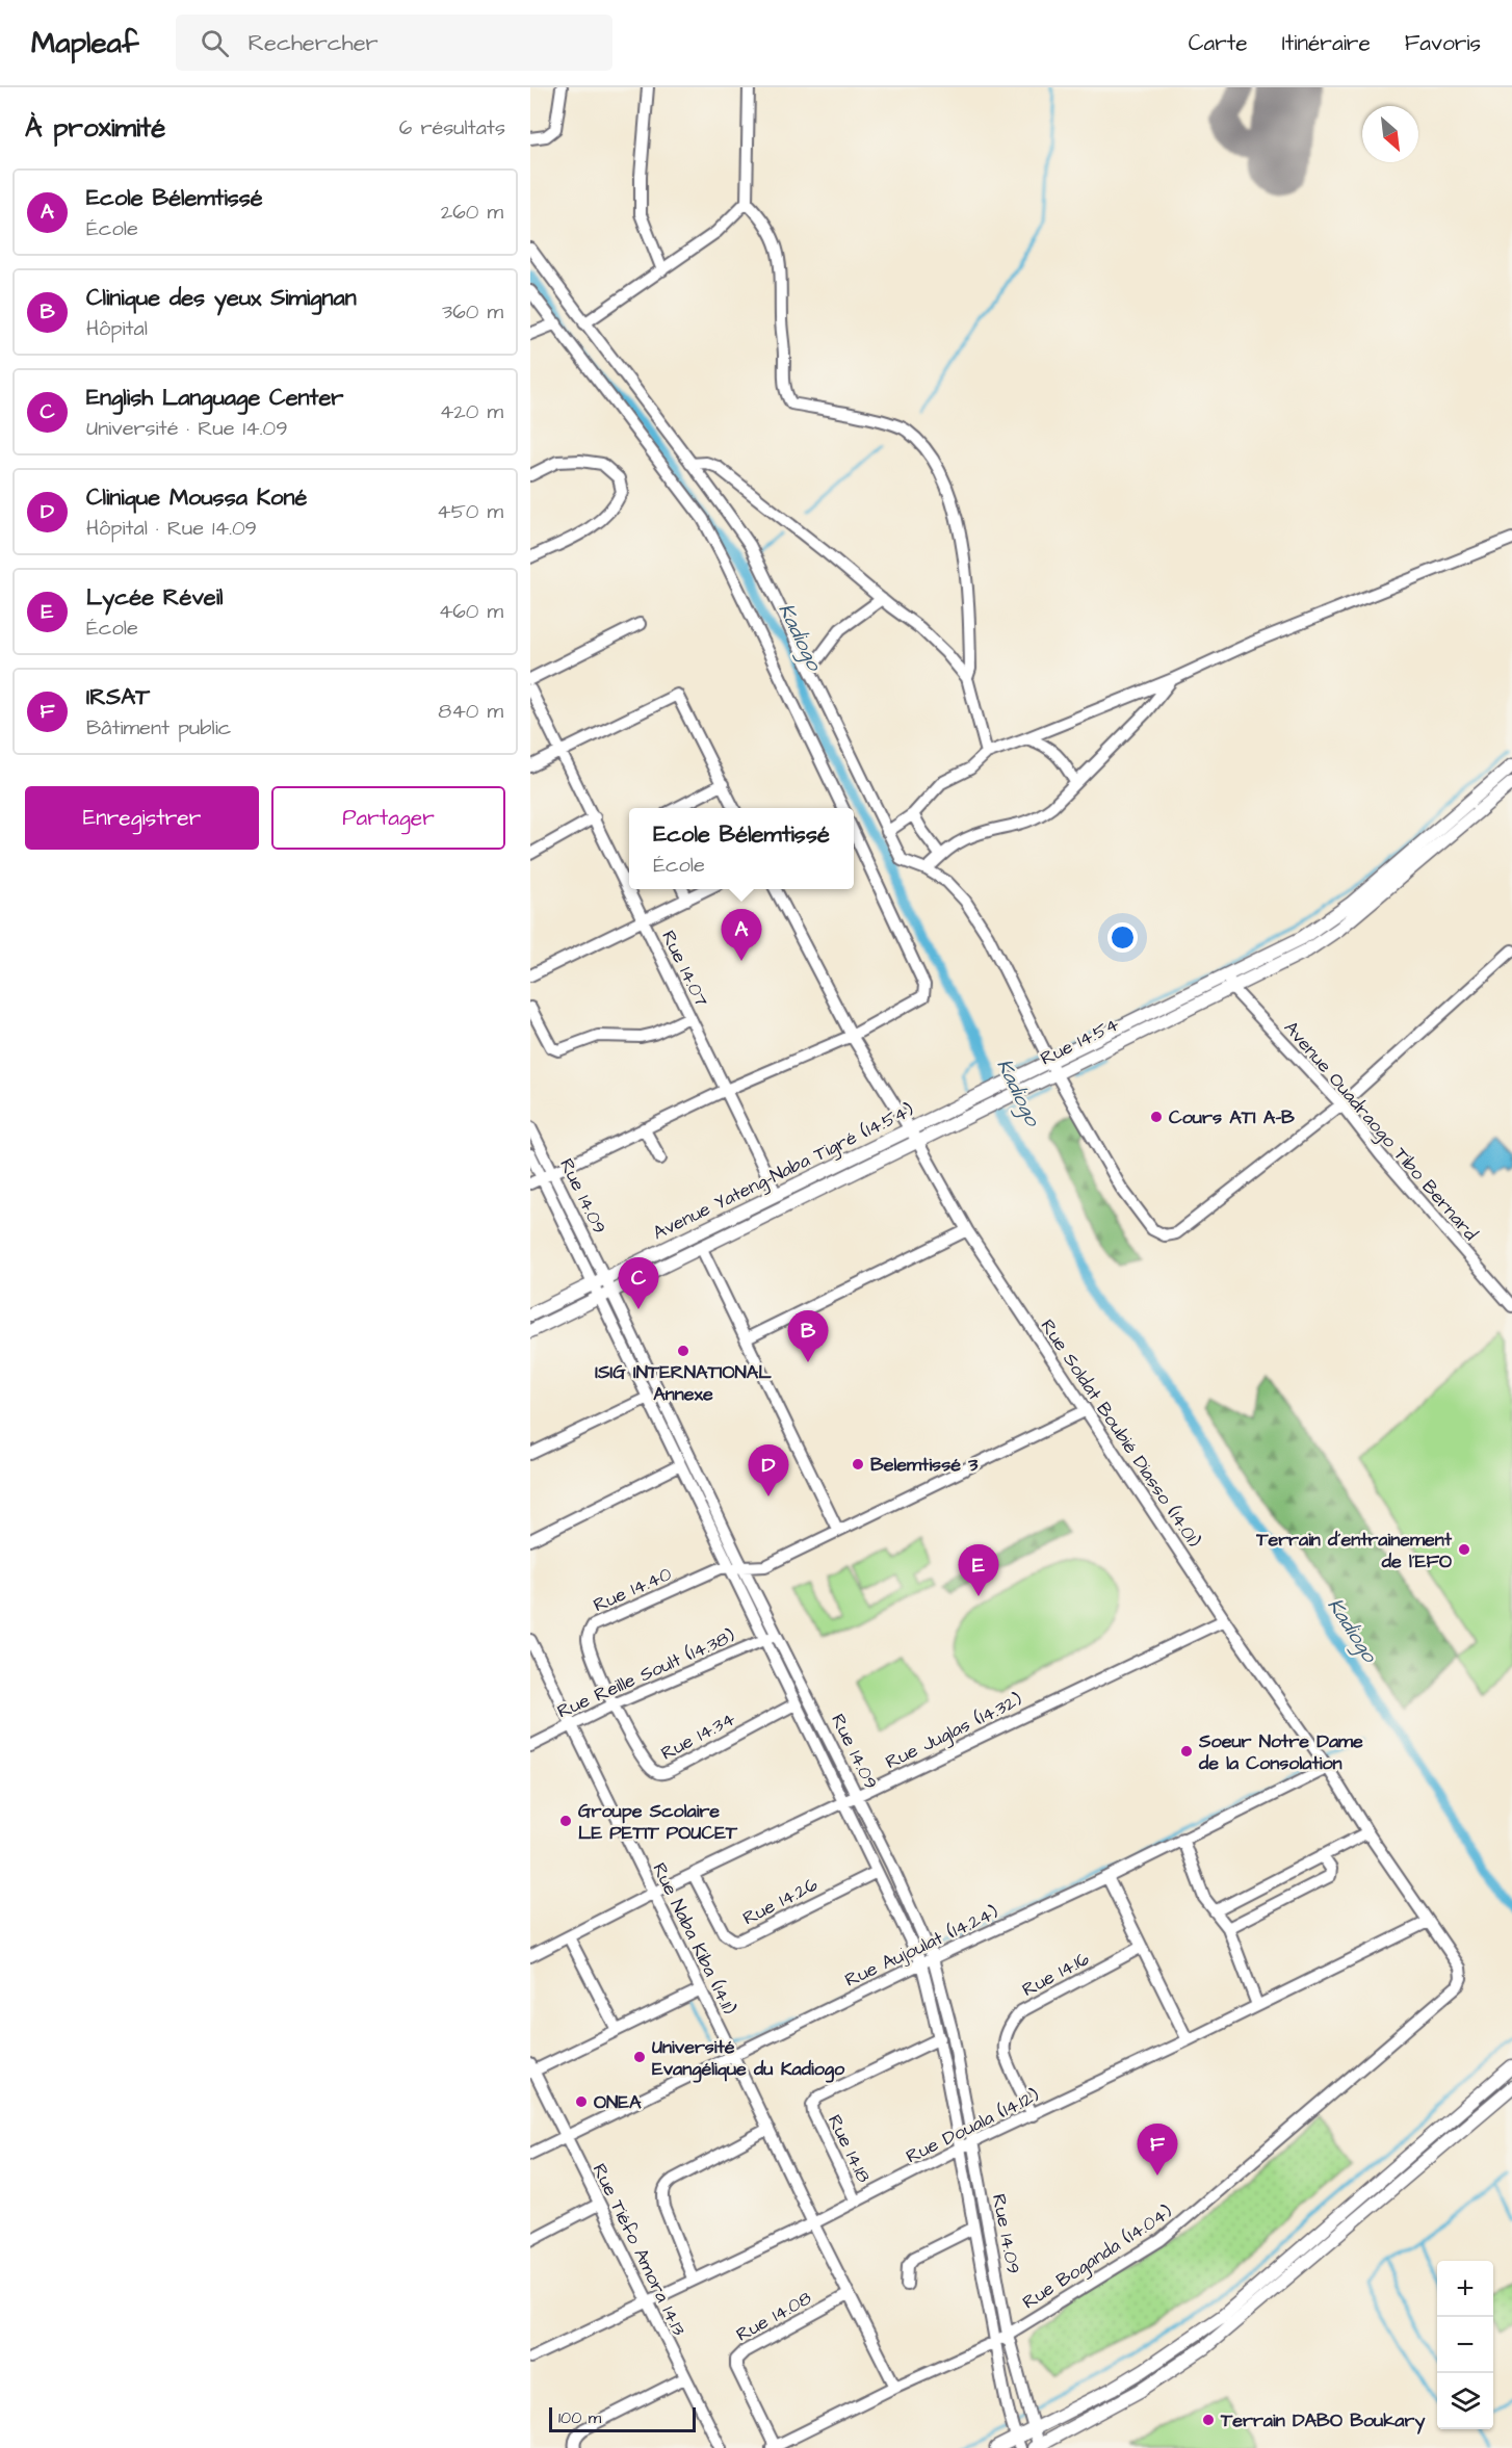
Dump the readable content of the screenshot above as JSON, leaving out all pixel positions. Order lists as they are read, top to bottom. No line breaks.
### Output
{"streets":{"main road":["Rue 14.54","Avenue Yateng-Naba Tigré (14.54)"],"street":["Rue 14.07","Avenue Ouadraogo Tibo Bernard","Rue 14.09","Rue Soldat Boubié Diasso (14.01)","Rue 14.40","Rue Reille Soult (14.38)","Rue Juglas (14.32)","Rue 14.34","Rue 14.26","Rue Naba Kiba (14.11)","Rue Aujoulat (14.24)","Rue 14.16","Rue Douala (14.12)","Rue 14.18","Rue Tiéfo Amora 14.13","Rue Boganda (14.04)","Rue 14.08"]},"crossings":[["Rue 14.07","Avenue Yateng-Naba Tigré (14.54)"],["Rue 14.54","Avenue Ouadraogo Tibo Bernard"],["Rue 14.54","Avenue Yateng-Naba Tigré (14.54)"],["Rue 14.54","Rue 14.09"],["Rue 14.54","Rue Soldat Boubié Diasso (14.01)"],["Avenue Yateng-Naba Tigré (14.54)","Rue 14.09"],["Avenue Yateng-Naba Tigré (14.54)","Rue Soldat Boubié Diasso (14.01)"],["Rue 14.09","Rue 14.40"],["Rue 14.09","Rue Reille Soult (14.38)"],["Rue 14.09","Rue Juglas (14.32)"],["Rue 14.09","Rue 14.34"],["Rue 14.09","Rue 14.26"],["Rue 14.09","Rue Aujoulat (14.24)"],["Rue 14.09","Rue Douala (14.12)"],["Rue 14.09","Rue 14.18"],["Rue 14.09","Rue Boganda (14.04)"],["Rue Soldat Boubié Diasso (14.01)","Rue Juglas (14.32)"],["Rue Soldat Boubié Diasso (14.01)","Rue Aujoulat (14.24)"],["Rue Soldat Boubié Diasso (14.01)","Rue Douala (14.12)"],["Rue Soldat Boubié Diasso (14.01)","Rue Boganda (14.04)"],["Rue 14.40","Rue Reille Soult (14.38)"],["Rue 14.40","Rue 14.34"],["Rue Reille Soult (14.38)","Rue 14.34"],["Rue Reille Soult (14.38)","Rue Naba Kiba (14.11)"],["Rue Juglas (14.32)","Rue 14.26"],["Rue Juglas (14.32)","Rue Naba Kiba (14.11)"],["Rue Naba Kiba (14.11)","Rue Aujoulat (14.24)"],["Rue Naba Kiba (14.11)","Rue Douala (14.12)"],["Rue Naba Kiba (14.11)","Rue Boganda (14.04)"],["Rue Naba Kiba (14.11)","Rue 14.08"],["Rue Aujoulat (14.24)","Rue Tiéfo Amora 14.13"],["Rue 14.16","Rue Douala (14.12)"],["Rue Douala (14.12)","Rue 14.18"],["Rue Douala (14.12)","Rue Tiéfo Amora 14.13"],["Rue Boganda (14.04)","Rue 14.08"]],"water":["Kadiogo"],"places":["Cours ATI A-B","ISIG INTERNATIONAL Annexe","Belemtissé 3","Terrain d´entrainement de l´EFO","Soeur Notre Dame de la Consolation","Groupe Scolaire LE PETIT POUCET","Université Evangélique du Kadiogo","ONEA","Terrain DABO Boukary"],"scale_bar":"100 m","north":"bottom right","page":{"header":"Mapleaf","search":"Rechercher","nav":["Carte","Itinéraire","Favoris"],"heading":["À proximité","6 résultats"],"list":[{"mark":"A","name":"Ecole Bélemtissé","note":"École","value":"260 m"},{"mark":"B","name":"Clinique des yeux Simignan","note":"Hôpital","value":"360 m"},{"mark":"C","name":"English Language Center","note":"Université · Rue 14.09","value":"420 m"},{"mark":"D","name":"Clinique Moussa Koné","note":"Hôpital · Rue 14.09","value":"450 m"},{"mark":"E","name":"Lycée Réveil","note":"École","value":"460 m"},{"mark":"F","name":"IRSAT","note":"Bâtiment public","value":"840 m"}],"buttons":["Enregistrer","Partager"],"popup":["Ecole Bélemtissé","École"],"pins":["A","C","B","D","E","F"],"map_buttons":["+","−"],"scale":"100 m"}}
